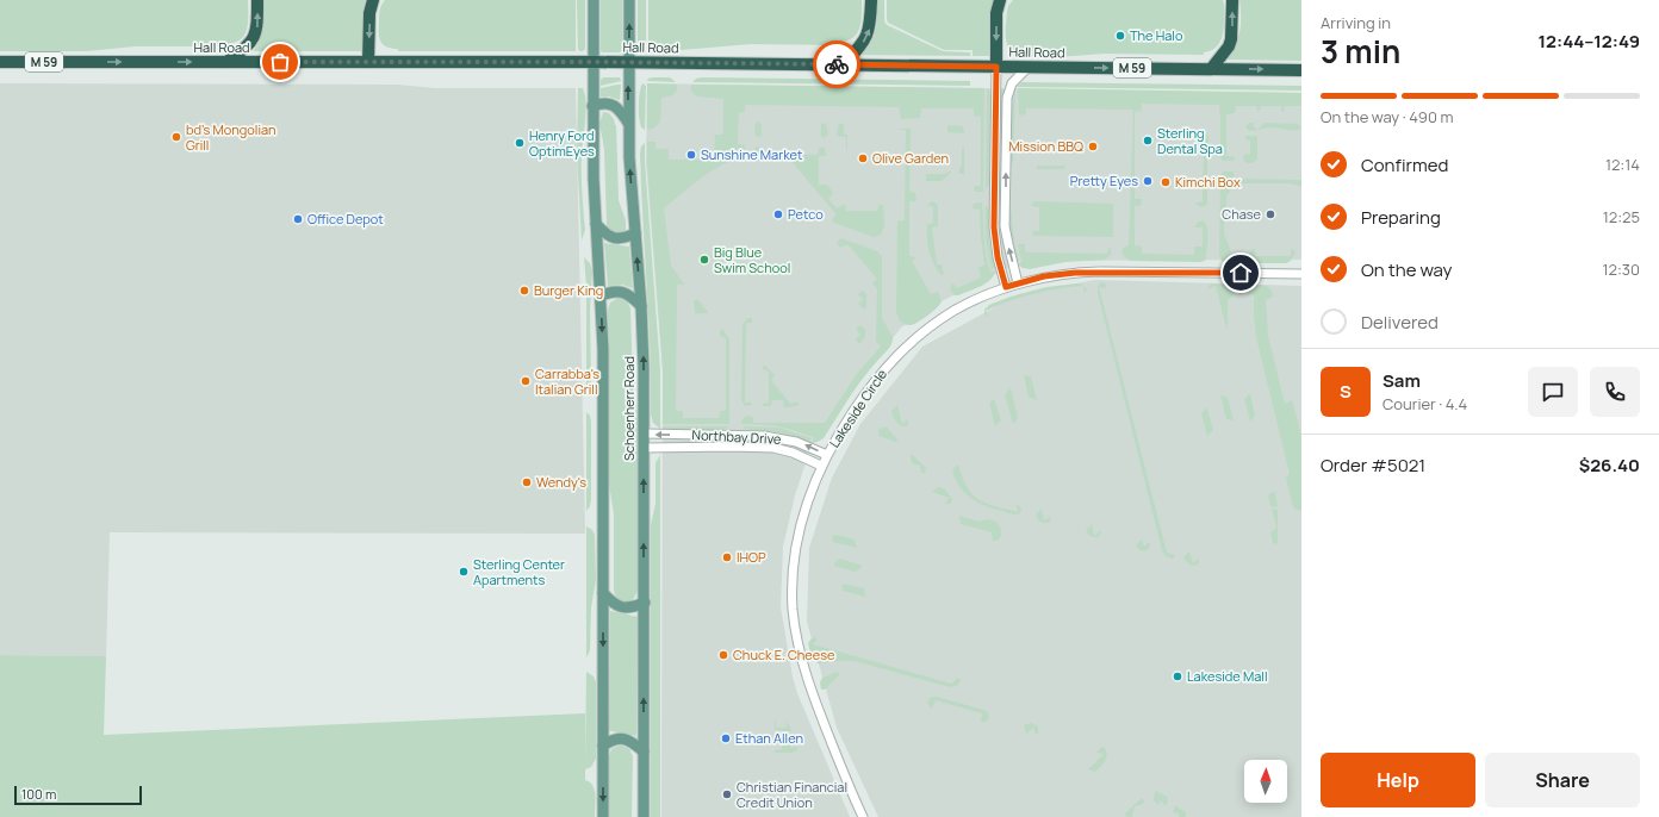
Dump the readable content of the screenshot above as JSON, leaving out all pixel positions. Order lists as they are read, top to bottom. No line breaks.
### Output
{"streets":{"highway":["Hall Road","M 59"],"main road":["Schoenherr Road"],"street":["Lakeside Circle","Northbay Drive"]},"crossings":[["Hall Road","Schoenherr Road"],["Schoenherr Road","Northbay Drive"],["Lakeside Circle","Northbay Drive"]],"one_way":["Hall Road"],"places":["The Halo","bd's Mongolian Grill","Sterling Dental Spa","Henry Ford OptimEyes","Mission BBQ","Sunshine Market","Olive Garden","Pretty Eyes","Kimchi Box","Petco","Chase","Office Depot","Big Blue Swim School","Burger King","Carrabba's Italian Grill","Wendy's","IHOP","Sterling Center Apartments","Chuck E. Cheese","Lakeside Mall","Ethan Allen","Christian Financial Credit Union"],"scale_bar":"100 m","north":"top","page":{"heading":["3 min","Arriving in","12:44–12:49"],"panel":["Sam","Courier · 4.4","Order #5021","$26.40"],"bar":"On the way · 490 m","list":[["Confirmed","12:14"],["Preparing","12:25"],["On the way","12:30"],"Delivered"],"round":"S","buttons":["Help","Share"],"scale":"100 m"}}
